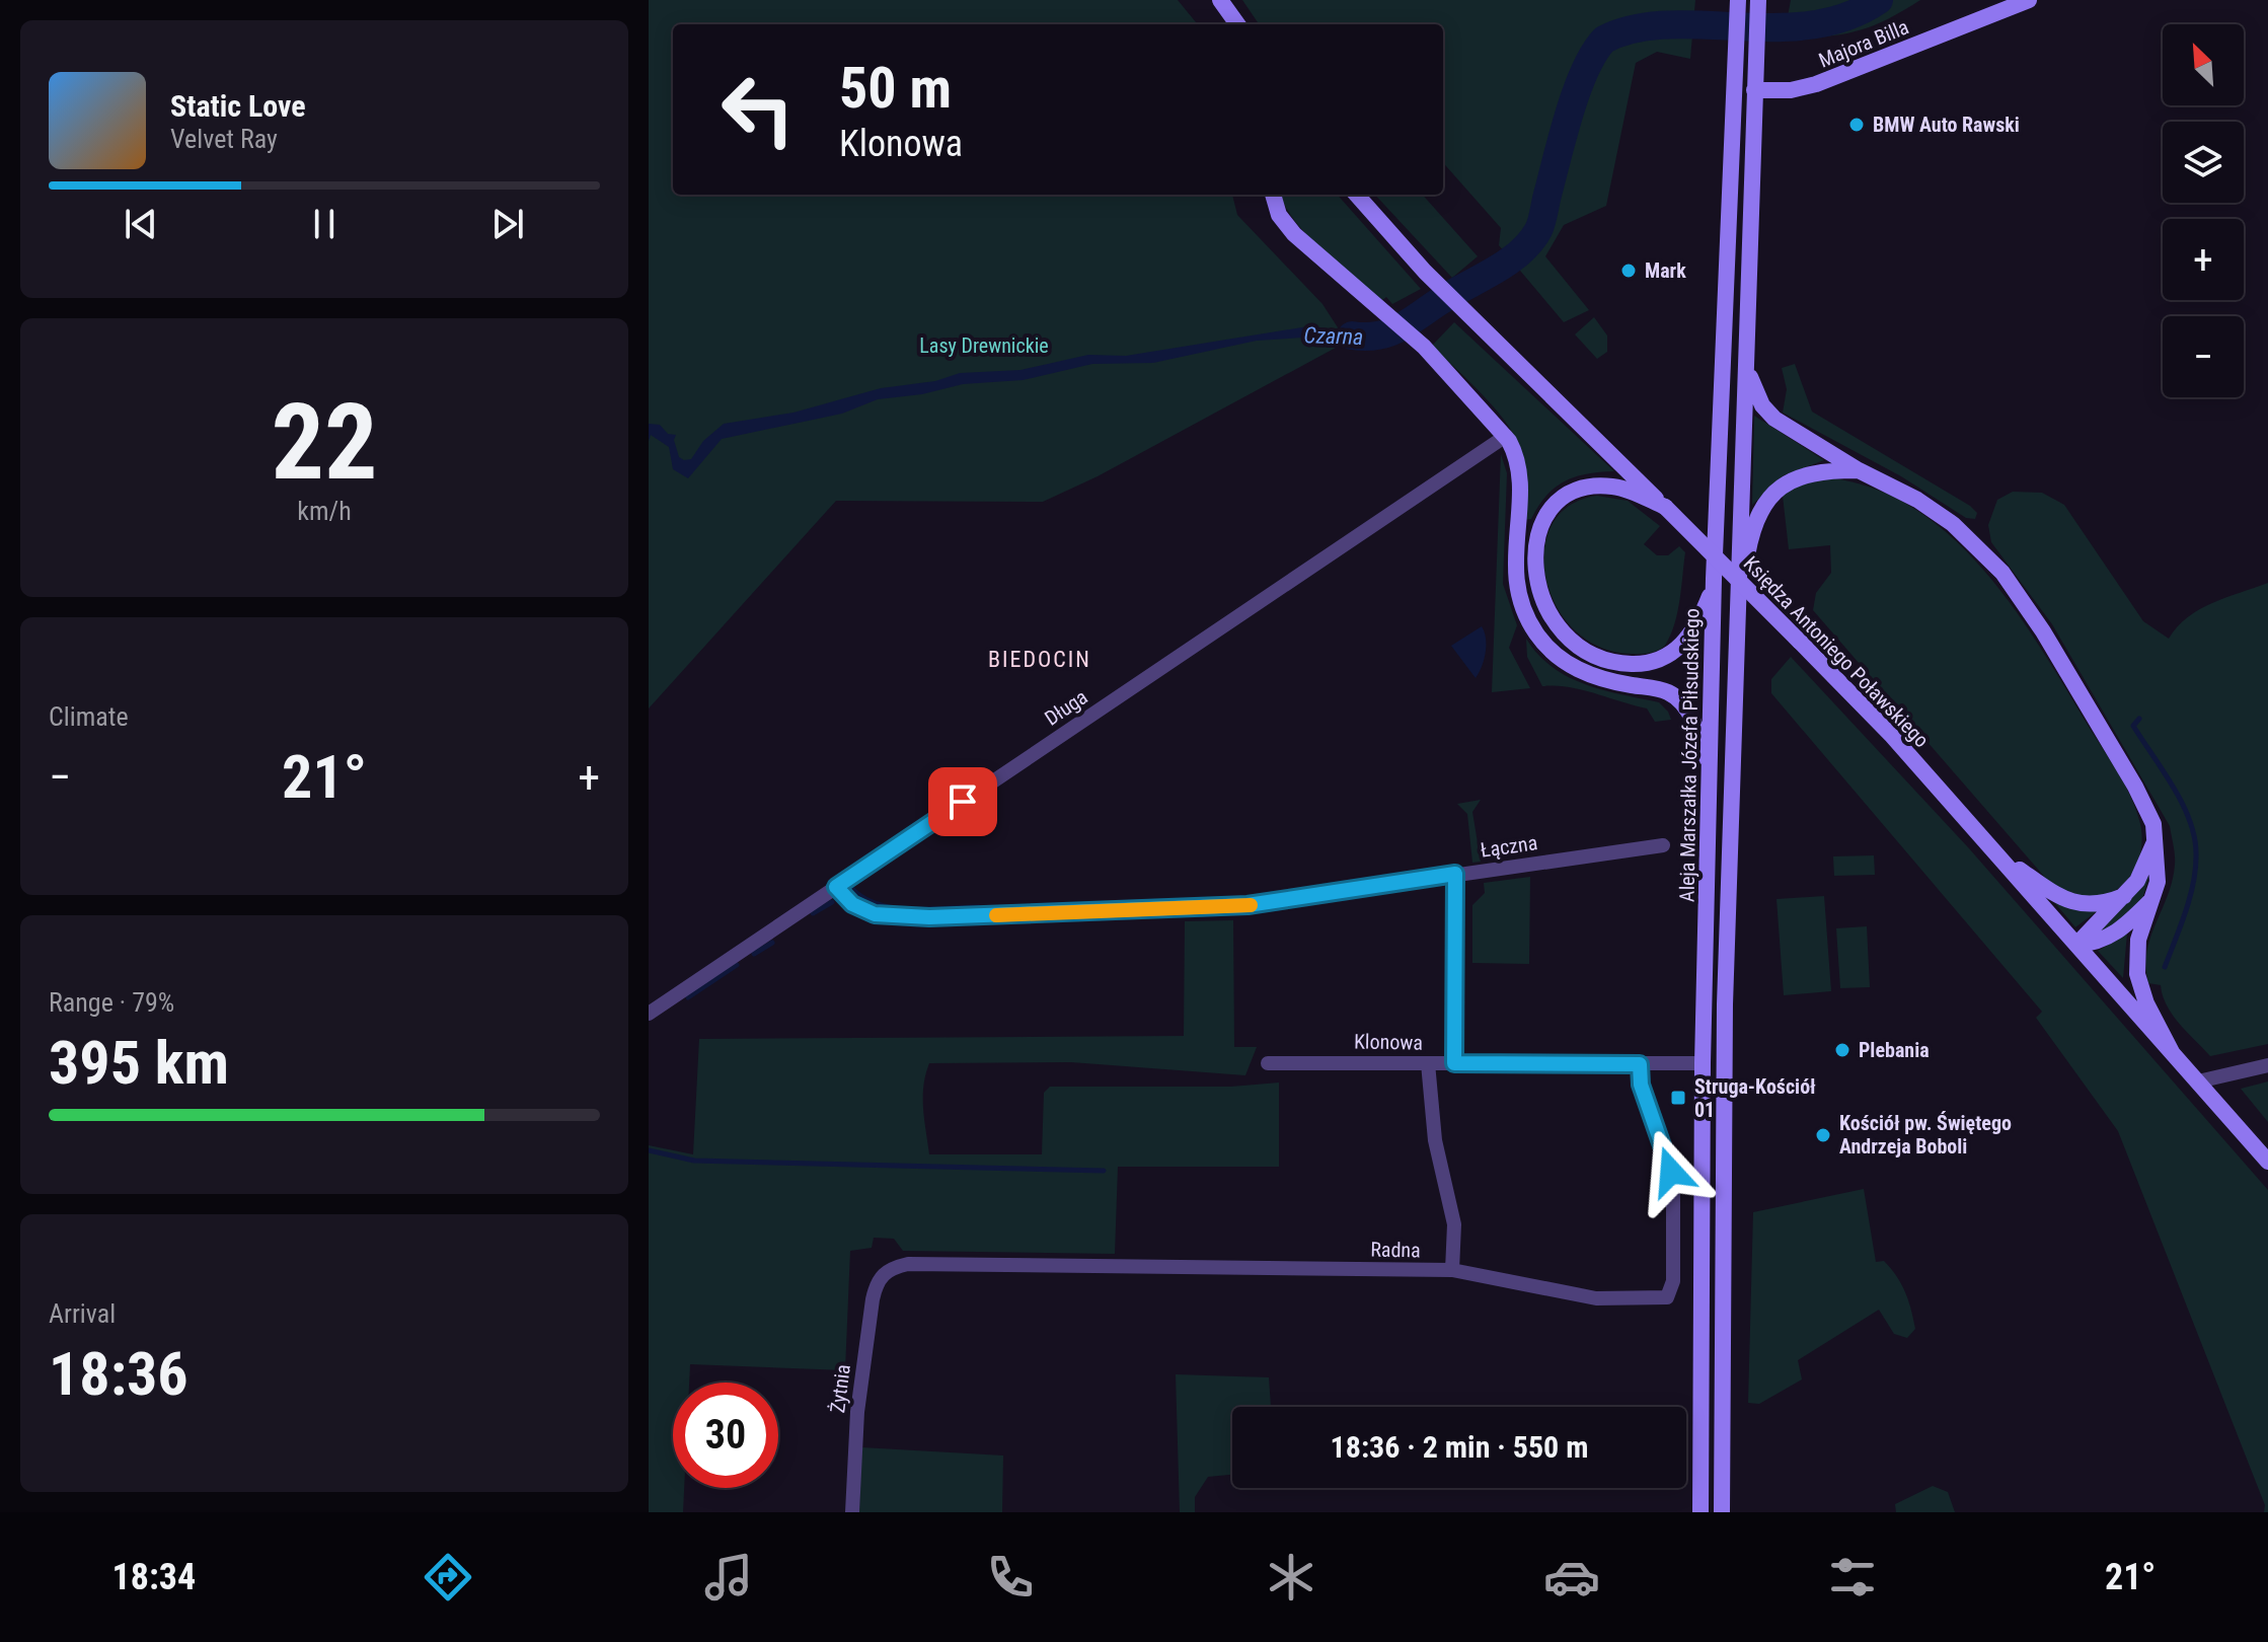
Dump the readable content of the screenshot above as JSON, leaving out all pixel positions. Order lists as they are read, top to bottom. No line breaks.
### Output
{"streets":{"main road":["Majora Billa","Księdza Antoniego Poławskiego","Aleja Marszałka Józefa Piłsudskiego"],"street":["Długa","Łączna","Klonowa","Radna","Żytnia"]},"crossings":[["Majora Billa","Aleja Marszałka Józefa Piłsudskiego"],["Długa","Łączna"],["Aleja Marszałka Józefa Piłsudskiego","Klonowa"],["Klonowa","Radna"],["Radna","Żytnia"]],"districts":["BIEDOCIN"],"water":["Czarna"],"parks":["Lasy Drewnickie"],"places":{"other":["BMW Auto Rawski","Mark","Plebania","Kościół pw. Świętego Andrzeja Boboli"],"transit":["Struga-Kościół 01"]},"north":"top left","page":{"map_buttons":["+","−"],"turn":["50 m","Klonowa"],"song":["Static Love","Velvet Ray"],"tile":[["22","km/h"],"Climate",["Range · 79%","395 km"],["Arrival","18:36"]],"heat":["−","21°","+"],"limit":"30","trip":"18:36 · 2 min · 550 m","tabs":["18:34","21°"]}}
